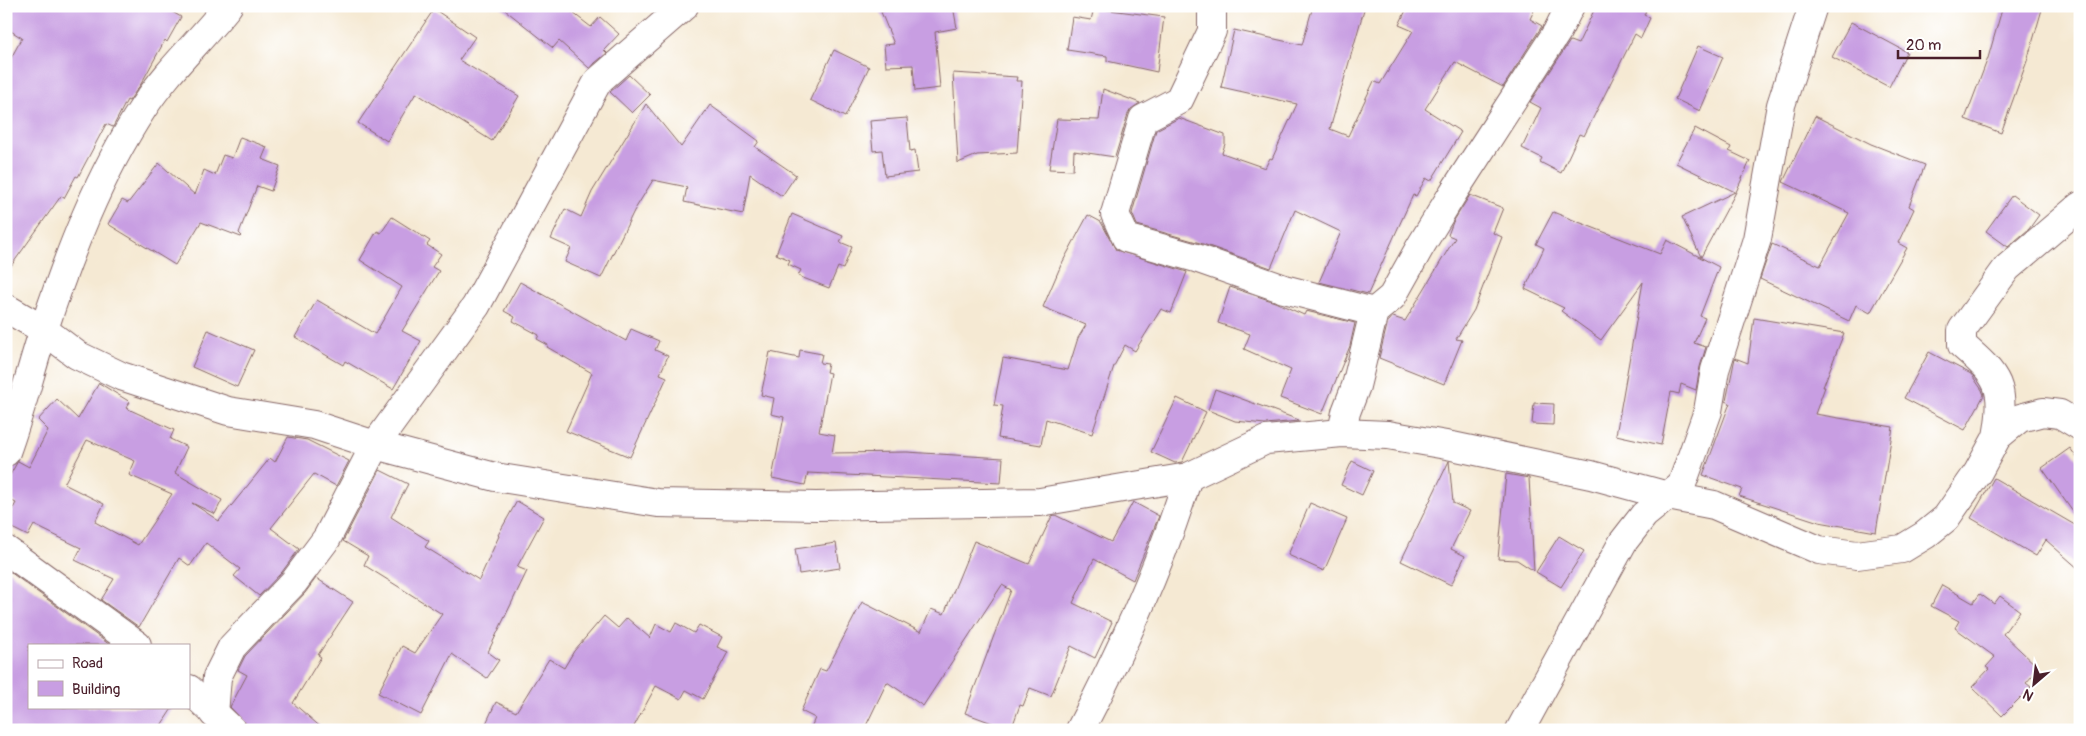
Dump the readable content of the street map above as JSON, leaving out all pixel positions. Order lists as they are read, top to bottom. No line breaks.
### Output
{"legend":["Road","Building"],"scale_bar":"20 m","north":"bottom left"}
